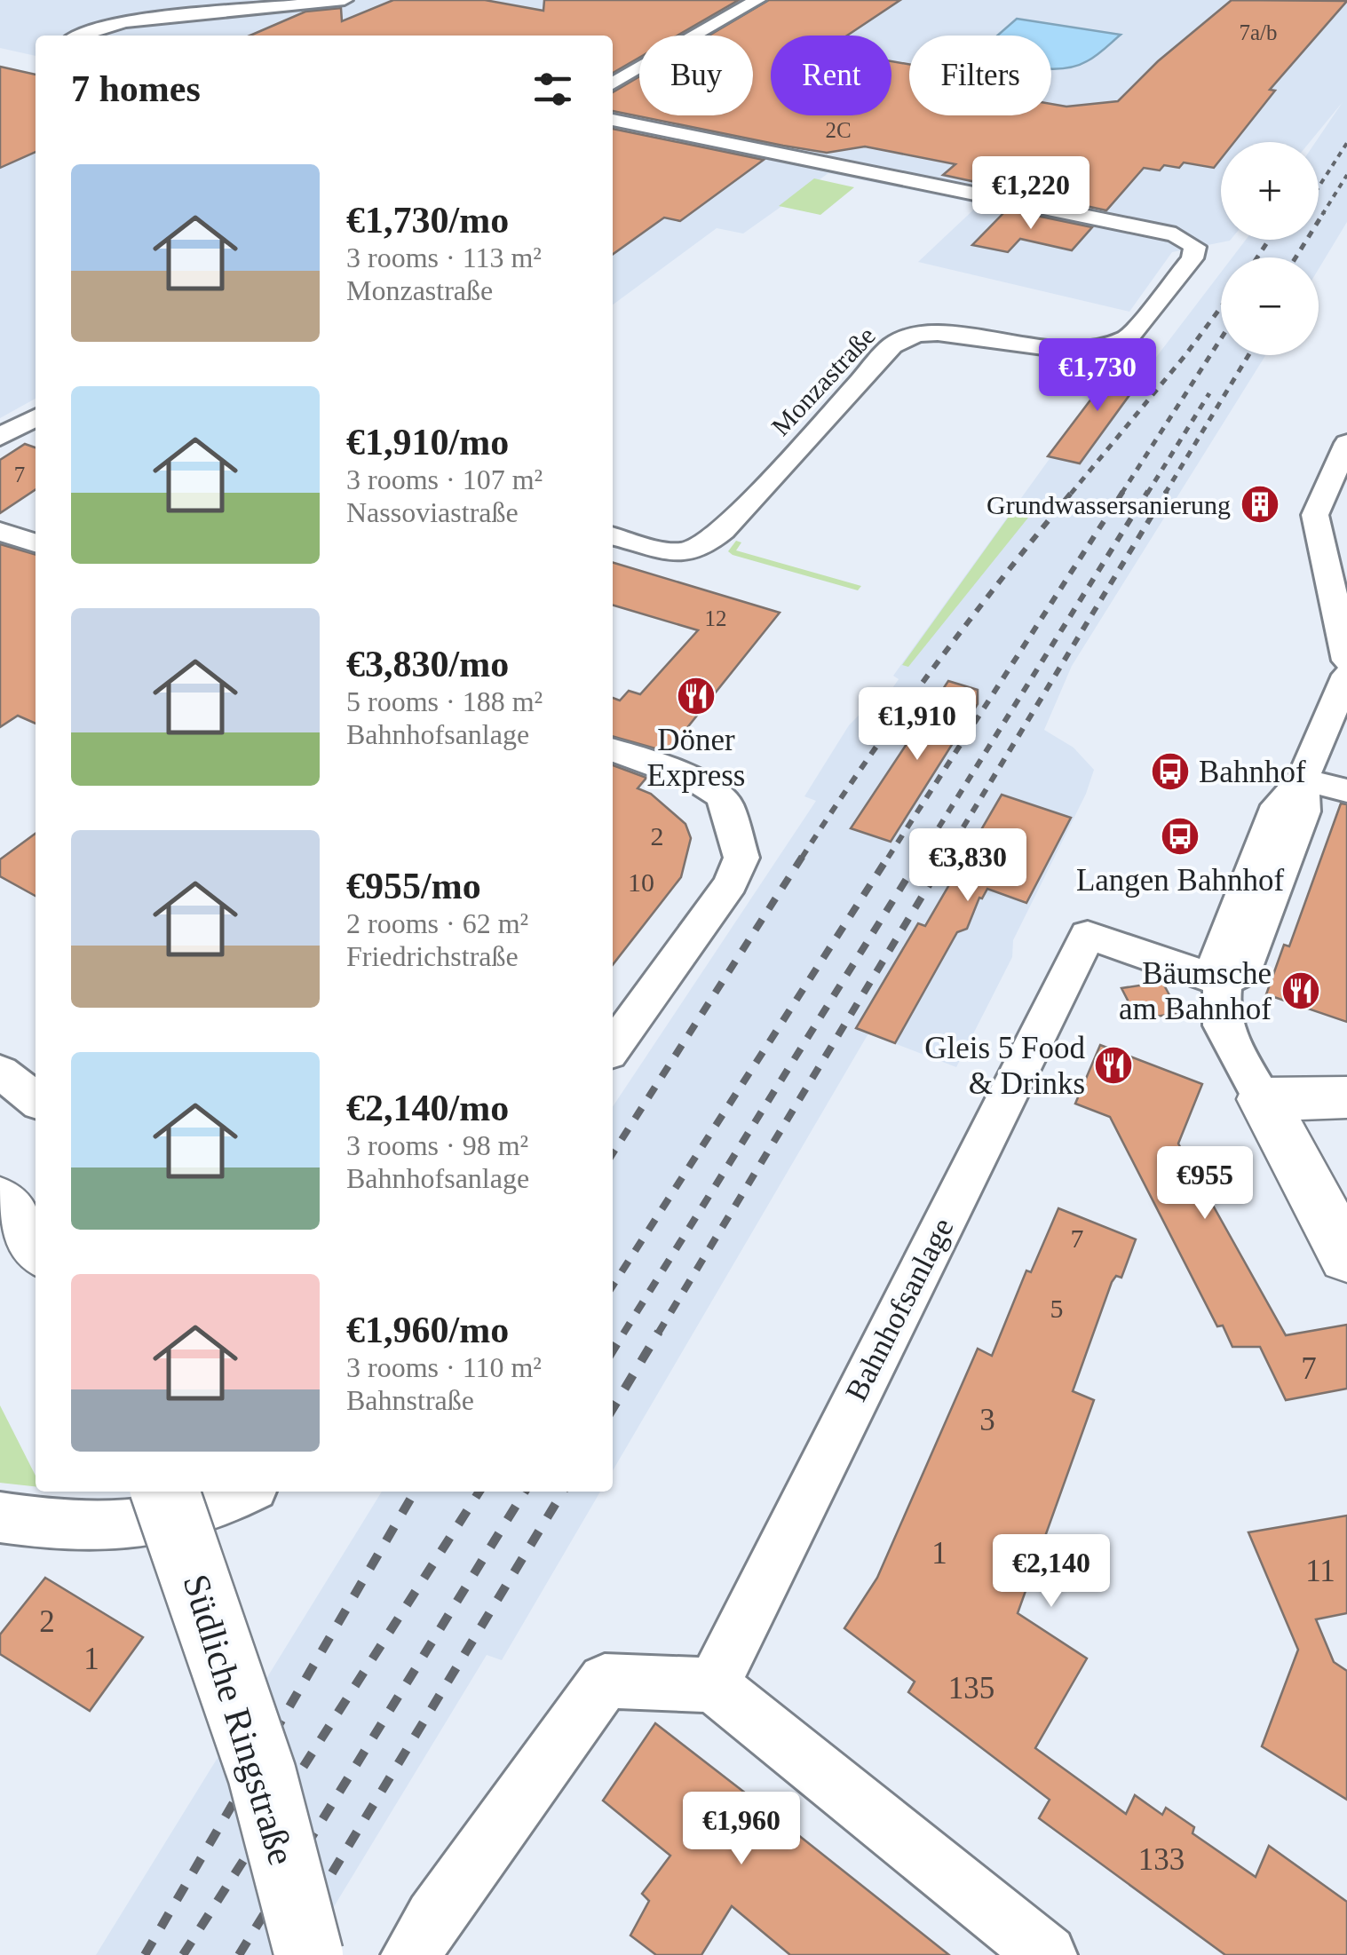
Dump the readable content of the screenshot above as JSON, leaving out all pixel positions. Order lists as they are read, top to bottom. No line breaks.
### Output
{"streets":{"main road":["Südliche Ringstraße"],"street":["Monzastraße","Bahnhofsanlage"]},"places":{"building":["Grundwassersanierung"],"restaurant":["Döner Express","Bäumsche am Bahnhof","Gleis 5 Food & Drinks"],"bus stop":["Bahnhof","Langen Bahnhof"]},"house_numbers":["7a/b","2C","7","12","2","10","7","5","7","3","1","11","2","1","135","133"],"page":{"chip":["Buy","Rent","Filters"],"heading":"7 homes","map_buttons":["+","−"],"list":[{"name":"€1,730/mo","note":"3 rooms · 113 m² · Monzastraße"},{"name":"€1,910/mo","note":"3 rooms · 107 m² · Nassoviastraße"},{"name":"€3,830/mo","note":"5 rooms · 188 m² · Bahnhofsanlage"},{"name":"€955/mo","note":"2 rooms · 62 m² · Friedrichstraße"},{"name":"€2,140/mo","note":"3 rooms · 98 m² · Bahnhofsanlage"},{"name":"€1,960/mo","note":"3 rooms · 110 m² · Bahnstraße"}],"price":["€1,220","€1,730","€1,910","€3,830","€955","€2,140","€1,960"]}}
